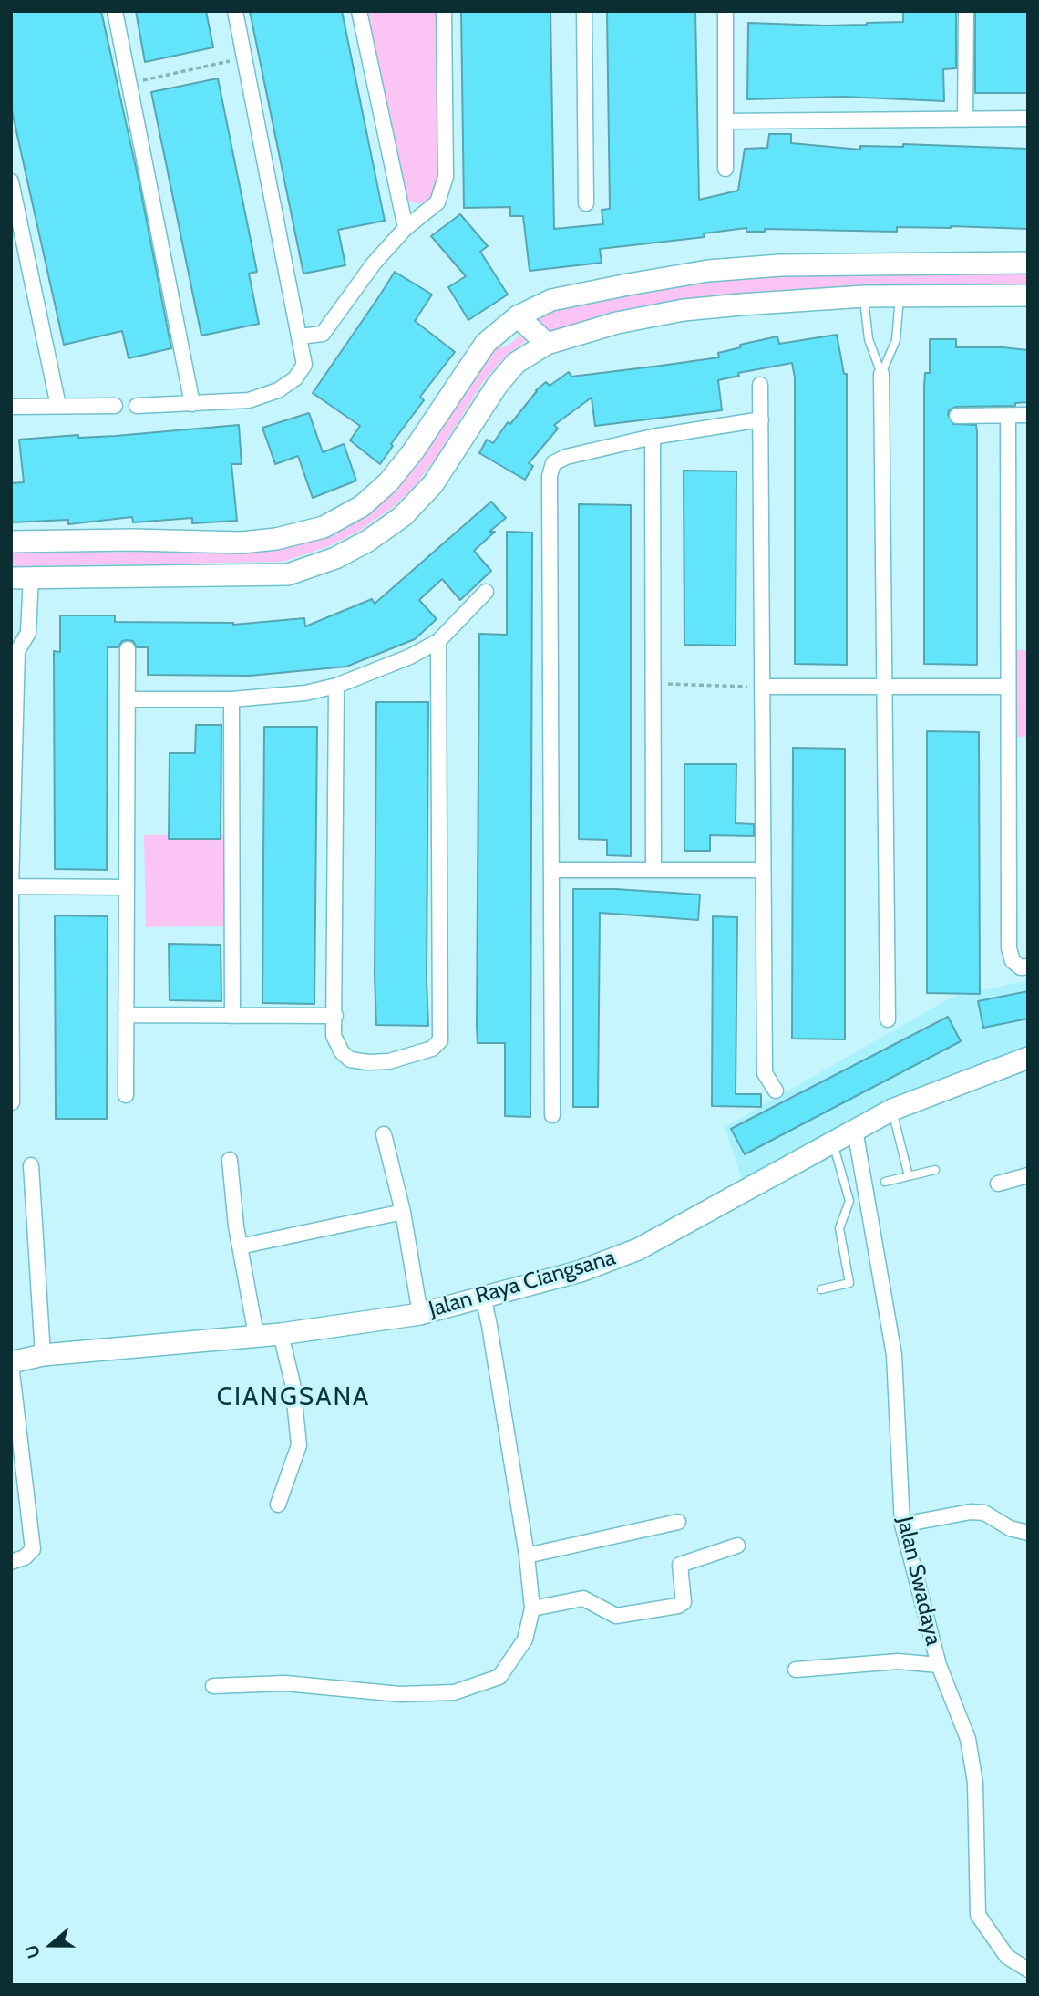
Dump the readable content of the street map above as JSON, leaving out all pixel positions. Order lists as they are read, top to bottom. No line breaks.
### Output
{"streets":{"street":["Jalan Raya Ciangsana","Jalan Swadaya"]},"crossings":[["Jalan Raya Ciangsana","Jalan Swadaya"]],"districts":["CIANGSANA"],"north":"left"}
